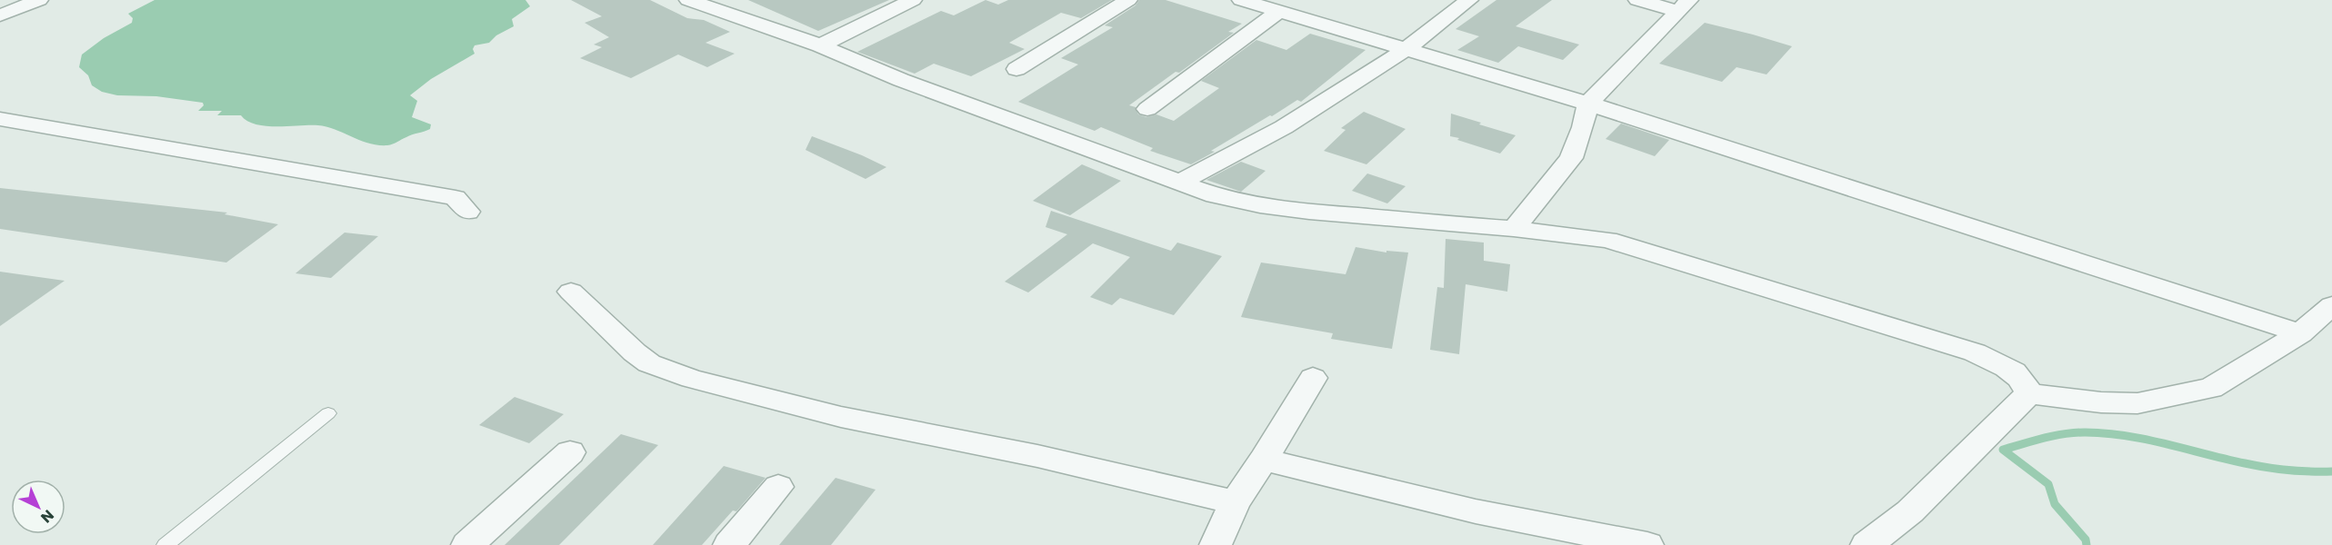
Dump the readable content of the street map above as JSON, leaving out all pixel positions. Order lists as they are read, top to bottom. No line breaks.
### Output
{"north":"bottom right"}
